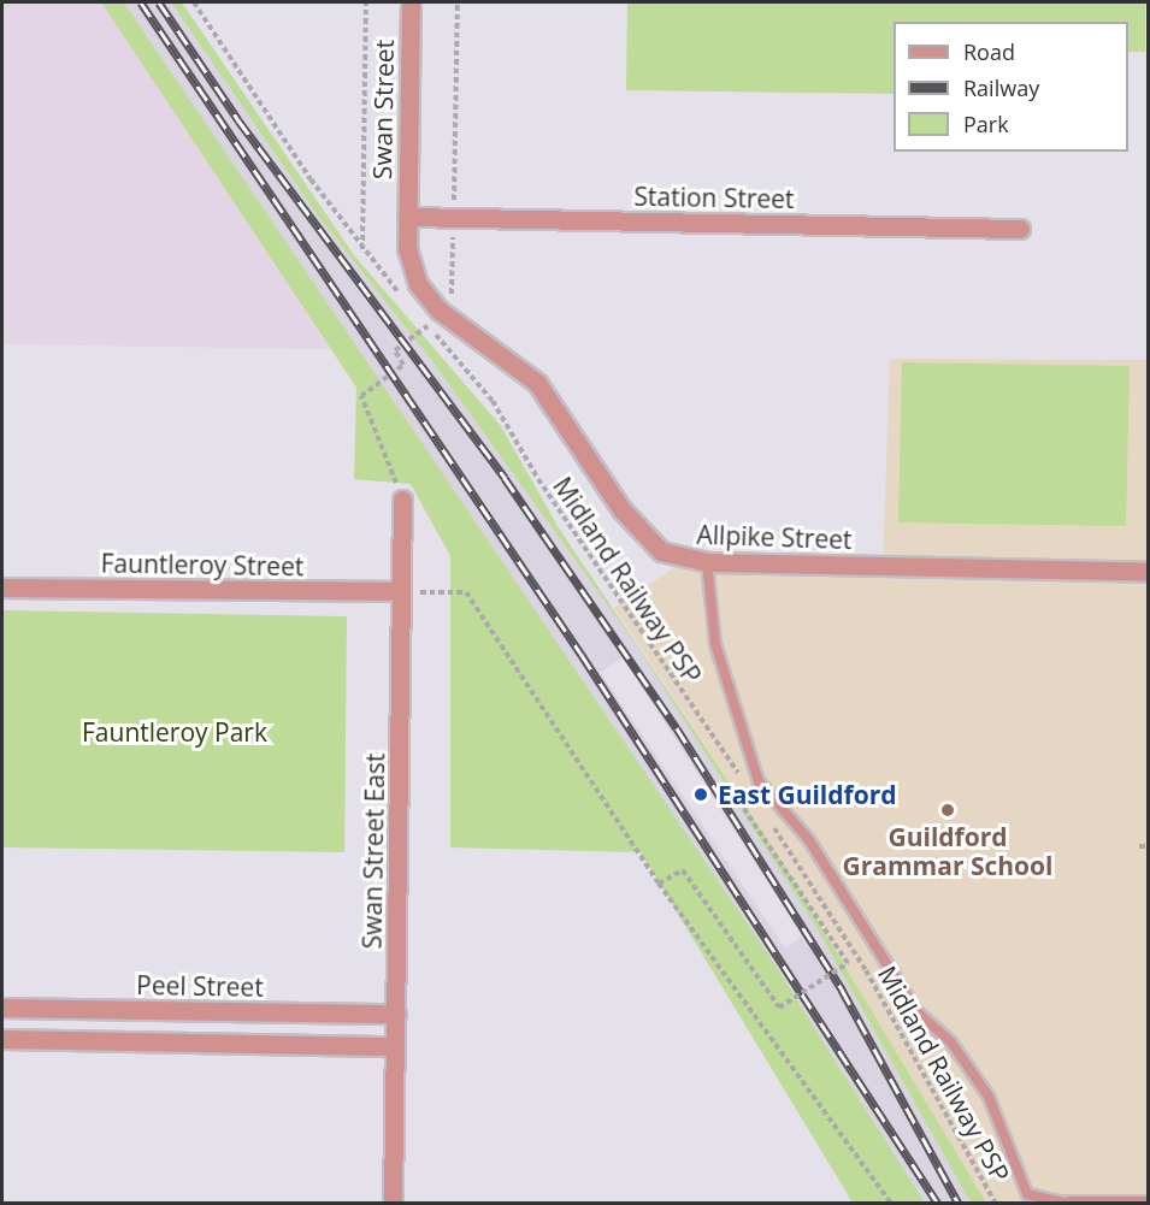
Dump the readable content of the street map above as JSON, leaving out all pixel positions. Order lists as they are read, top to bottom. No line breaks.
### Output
{"streets":{"street":["Swan Street","Station Street","Allpike Street","Fauntleroy Street","Swan Street East","Peel Street"],"path":["Midland Railway PSP"]},"crossings":[["Swan Street","Station Street"],["Swan Street","Allpike Street"],["Station Street","Allpike Street"],["Fauntleroy Street","Swan Street East"],["Swan Street East","Peel Street"]],"parks":["Fauntleroy Park"],"places":["East Guildford","Guildford Grammar School"],"legend":["Road","Railway","Park"]}
